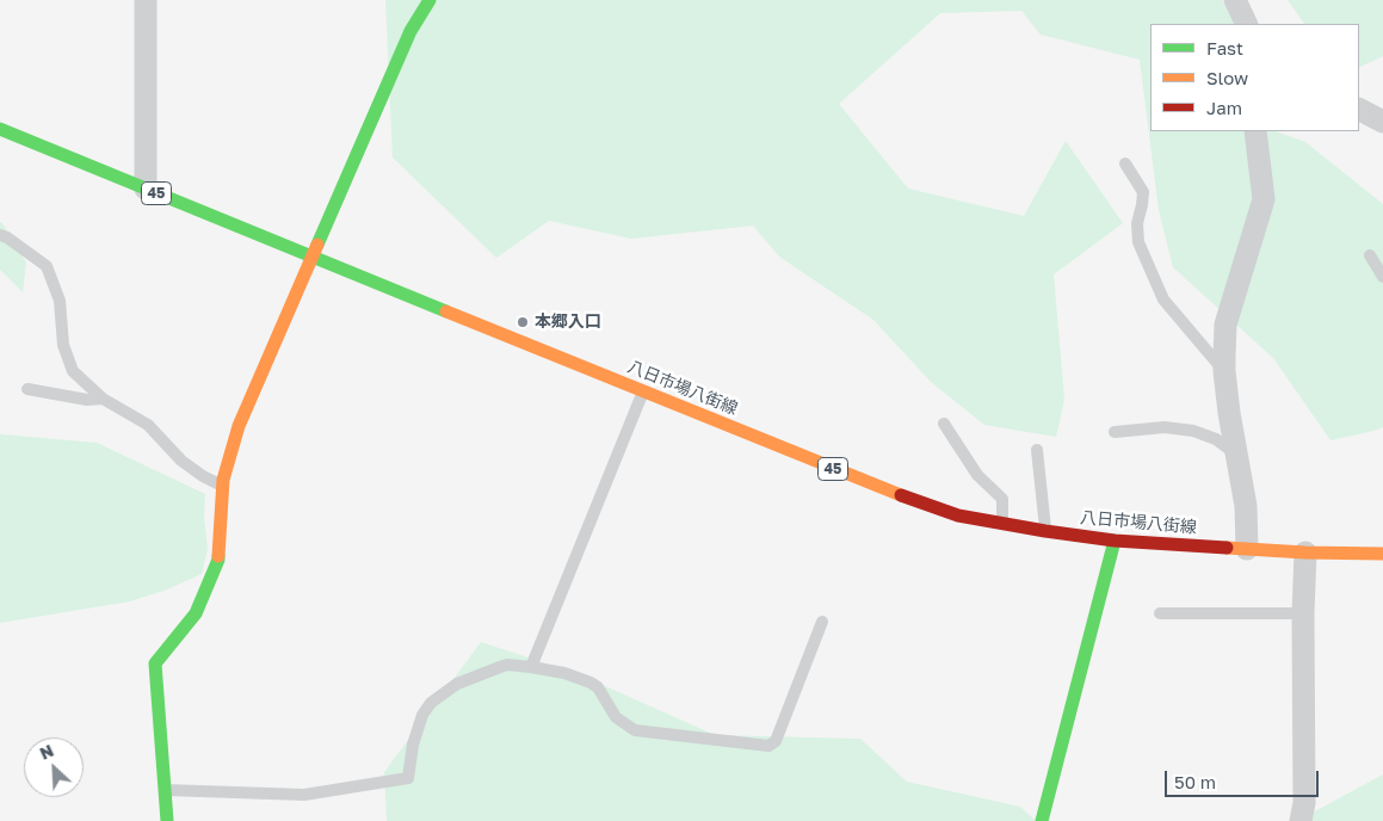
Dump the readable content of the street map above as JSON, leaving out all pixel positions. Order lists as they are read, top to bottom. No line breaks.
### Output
{"streets":{"main road":["45","八日市場八街線"]},"places":["本郷入口"],"legend":["Fast","Slow","Jam"],"scale_bar":"50 m","north":"top left"}
